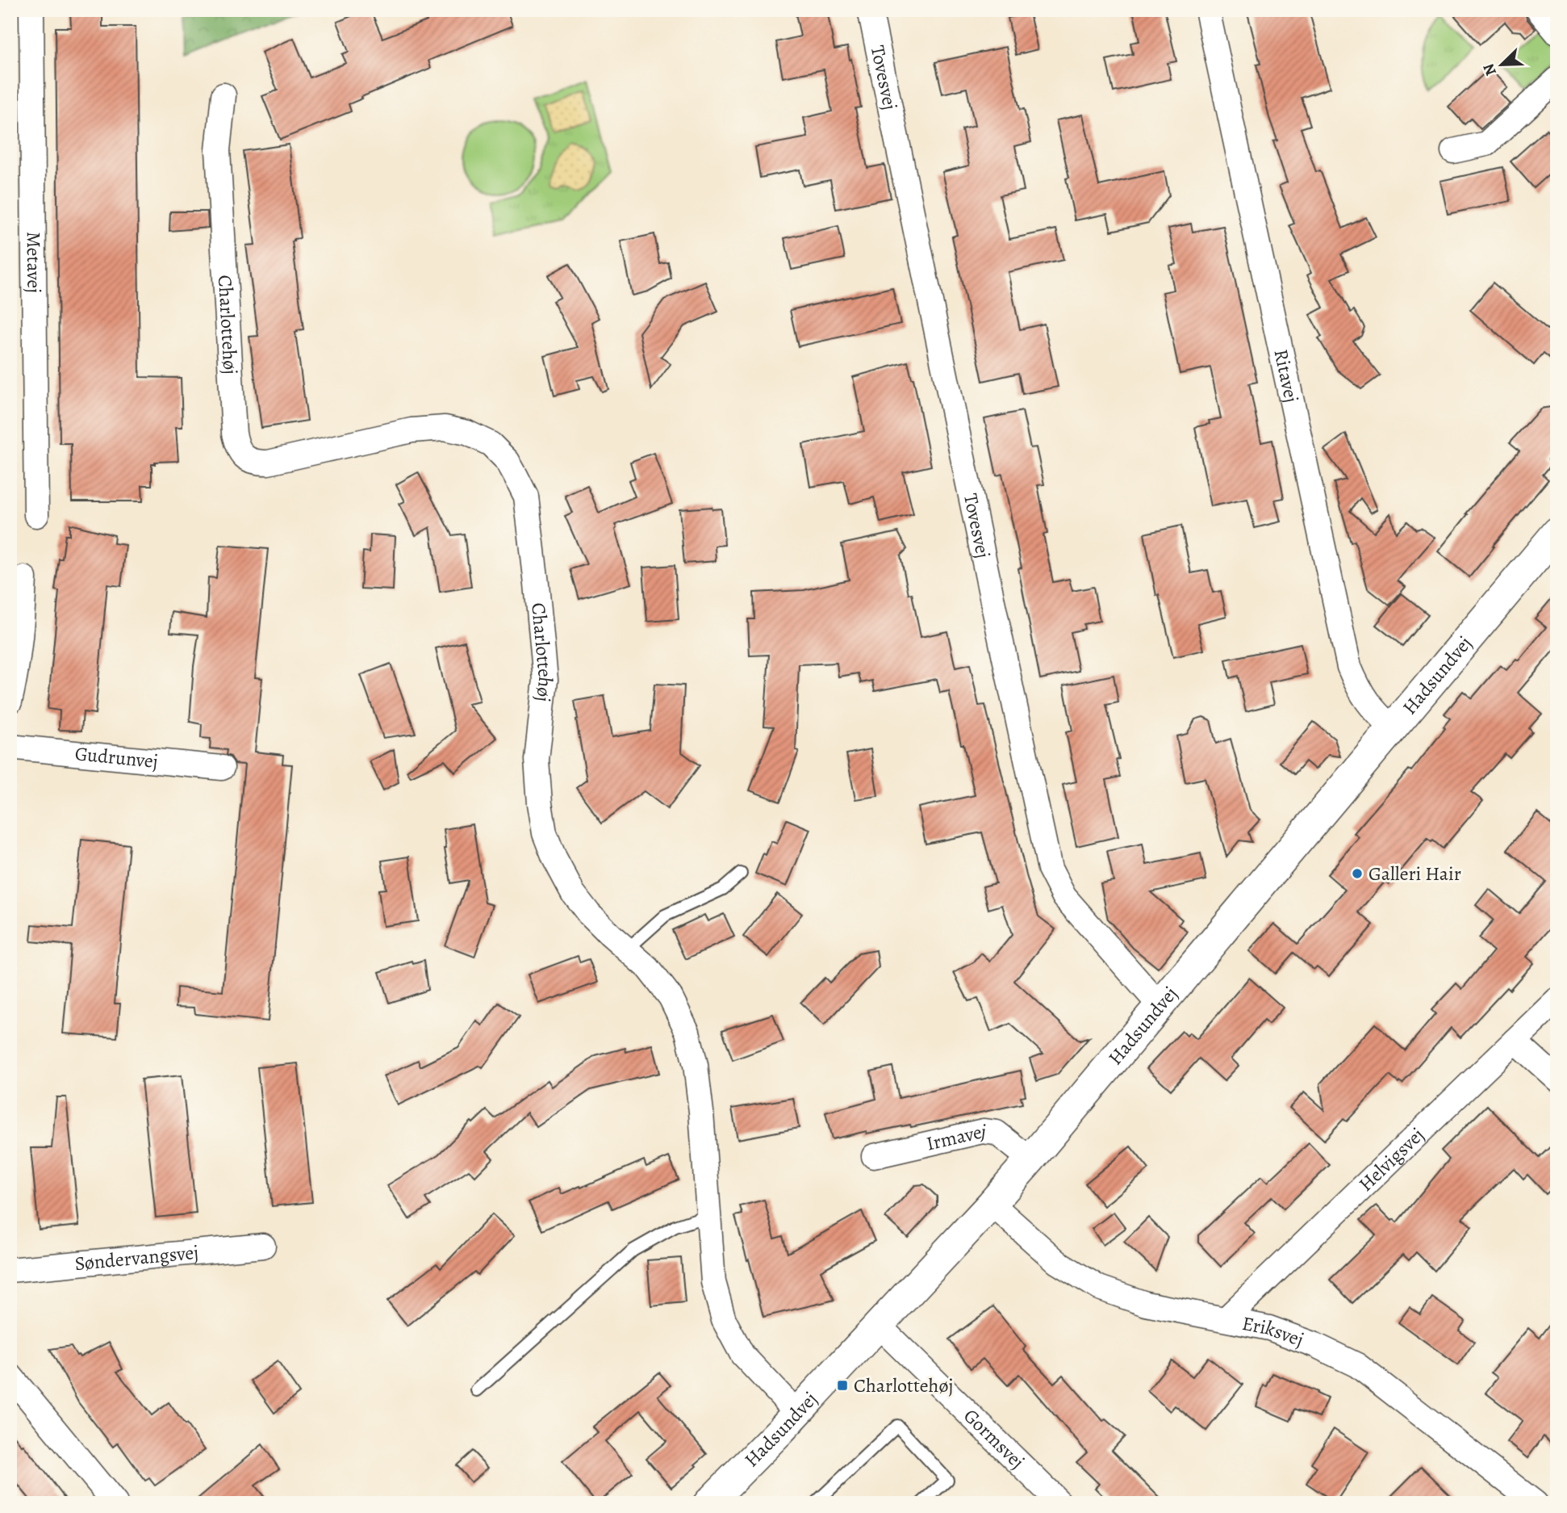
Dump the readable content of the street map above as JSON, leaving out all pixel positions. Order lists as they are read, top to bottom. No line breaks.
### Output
{"streets":{"street":["Tovesvej","Metavej","Charlottehøj","Ritavej","Hadsundvej","Gudrunvej","Irmavej","Helvigsvej","Søndervangsvej","Eriksvej","Gormsvej"]},"crossings":[["Tovesvej","Hadsundvej"],["Charlottehøj","Hadsundvej"],["Ritavej","Hadsundvej"],["Hadsundvej","Irmavej"],["Hadsundvej","Eriksvej"],["Hadsundvej","Gormsvej"],["Helvigsvej","Eriksvej"]],"places":{"other":["Galleri Hair"],"transit":["Charlottehøj"]},"north":"bottom left"}
